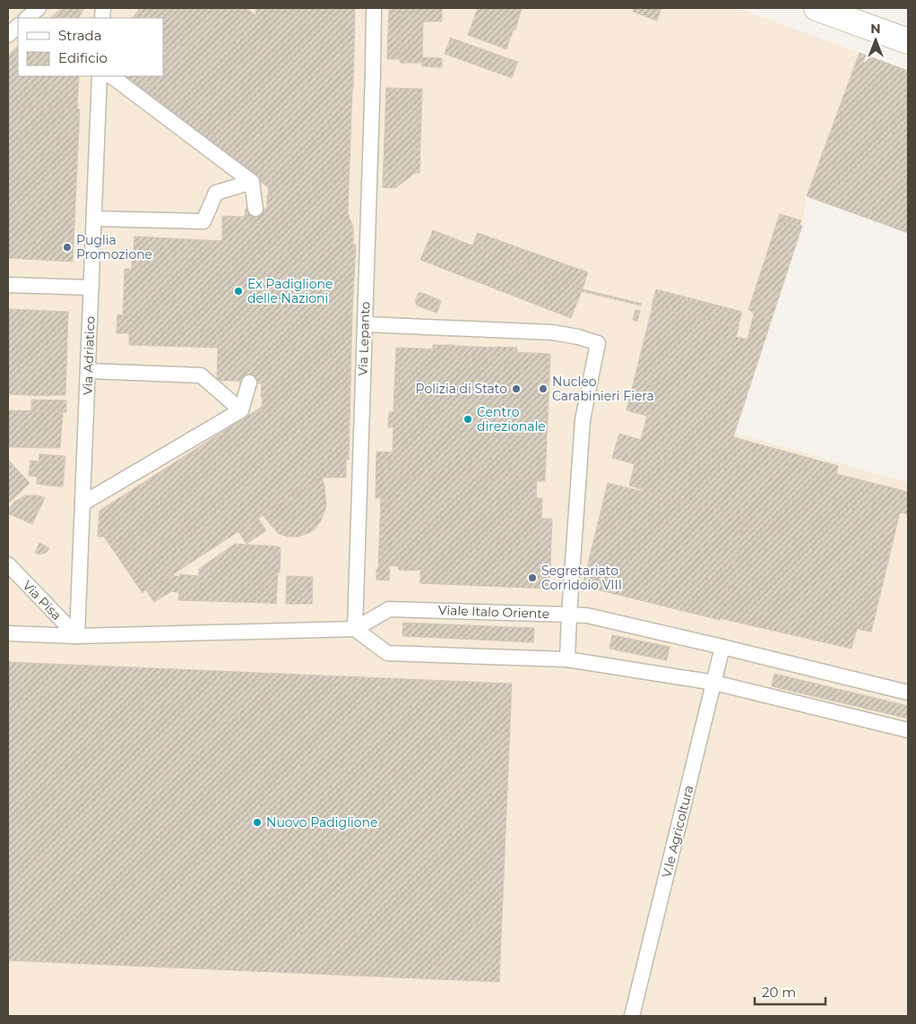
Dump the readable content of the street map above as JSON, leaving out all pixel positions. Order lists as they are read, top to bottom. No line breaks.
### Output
{"streets":{"lane":["Via Lepanto","Via Adriatico","Via Pisa","Viale Italo Oriente","V.le Agricoltura"]},"crossings":[["Via Lepanto","Viale Italo Oriente"],["Via Adriatico","Via Pisa"],["Via Adriatico","Viale Italo Oriente"],["Via Pisa","Viale Italo Oriente"],["Viale Italo Oriente","V.le Agricoltura"]],"places":["Puglia Promozione","Ex Padiglione delle Nazioni","Polizia di Stato","Nucleo Carabinieri Fiera","Centro direzionale","Segretariato Corridoio VIII","Nuovo Padiglione"],"legend":["Strada","Edificio"],"scale_bar":"20 m","north":"top"}
